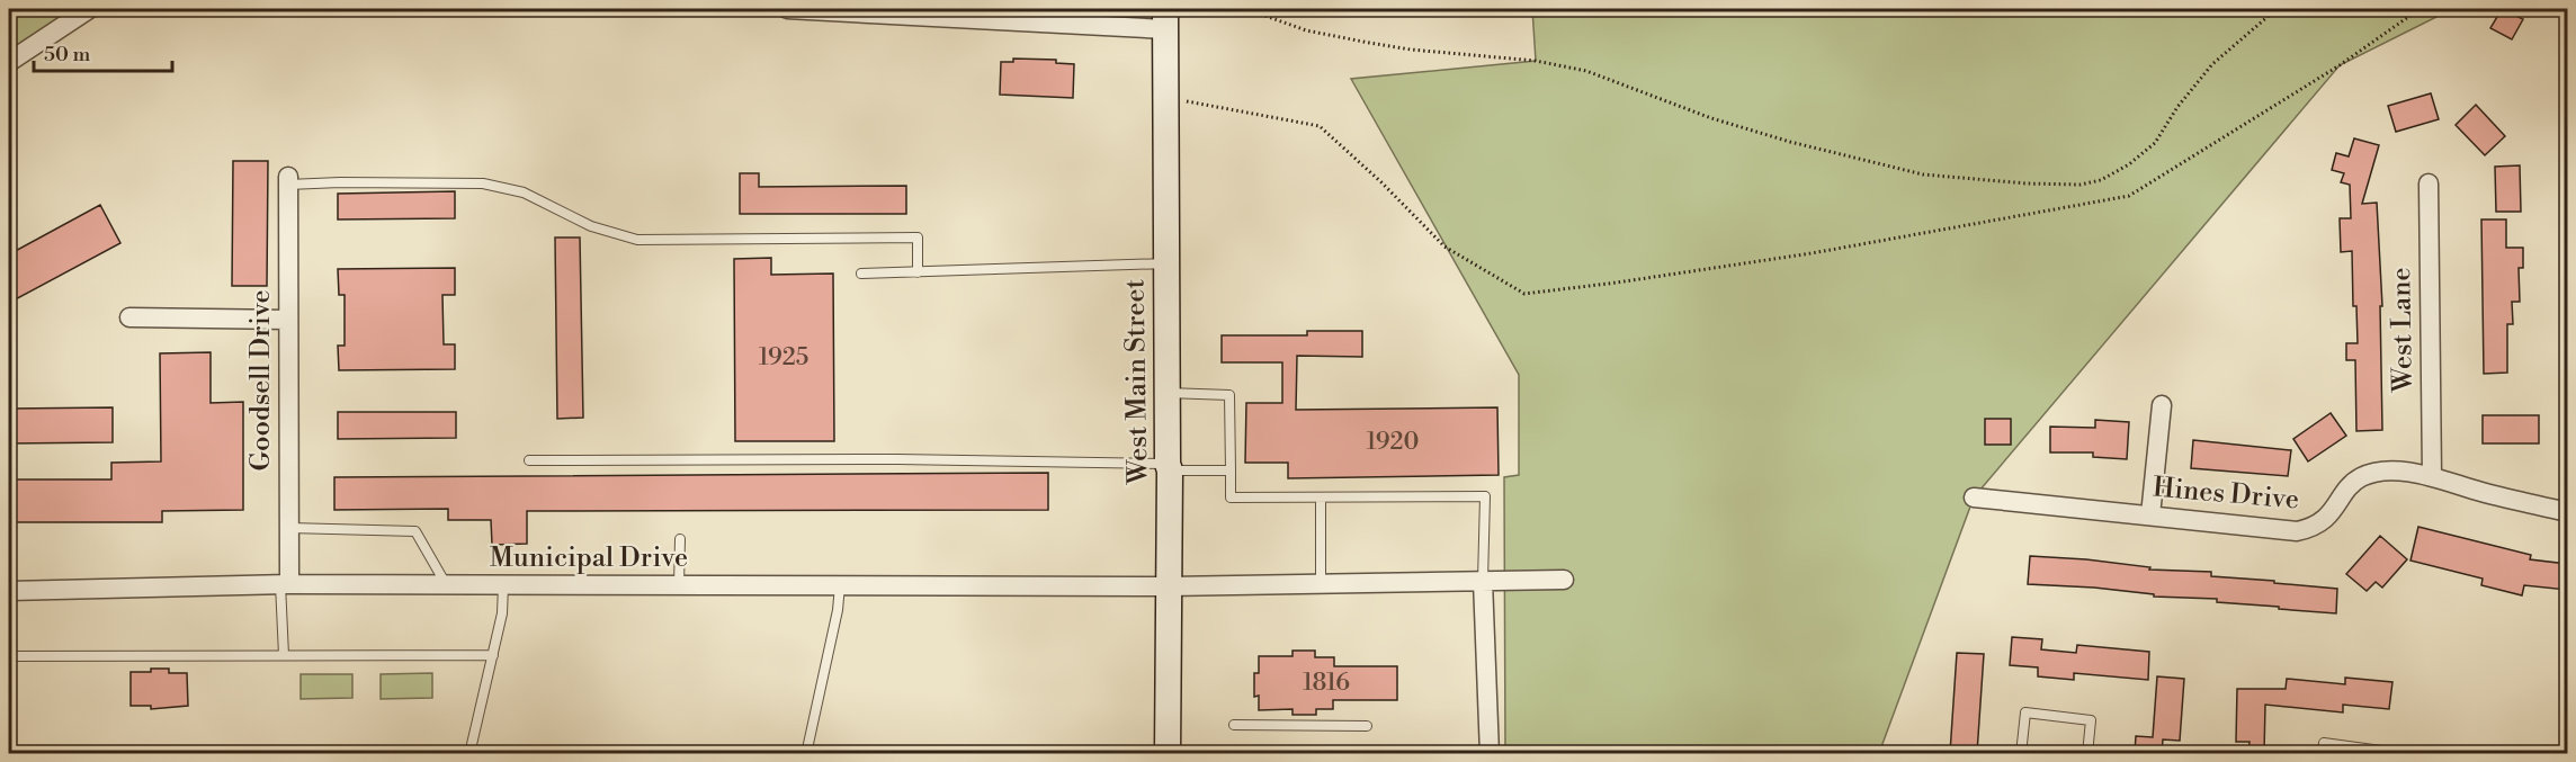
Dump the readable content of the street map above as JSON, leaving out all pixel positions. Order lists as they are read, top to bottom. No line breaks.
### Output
{"streets":{"main road":["West Main Street"],"street":["West Lane","Goodsell Drive","Hines Drive","Municipal Drive"]},"crossings":[["West Lane","Hines Drive"],["Goodsell Drive","Municipal Drive"],["West Main Street","Municipal Drive"]],"house_numbers":["1925","1920","1816"],"scale_bar":"50 m"}
